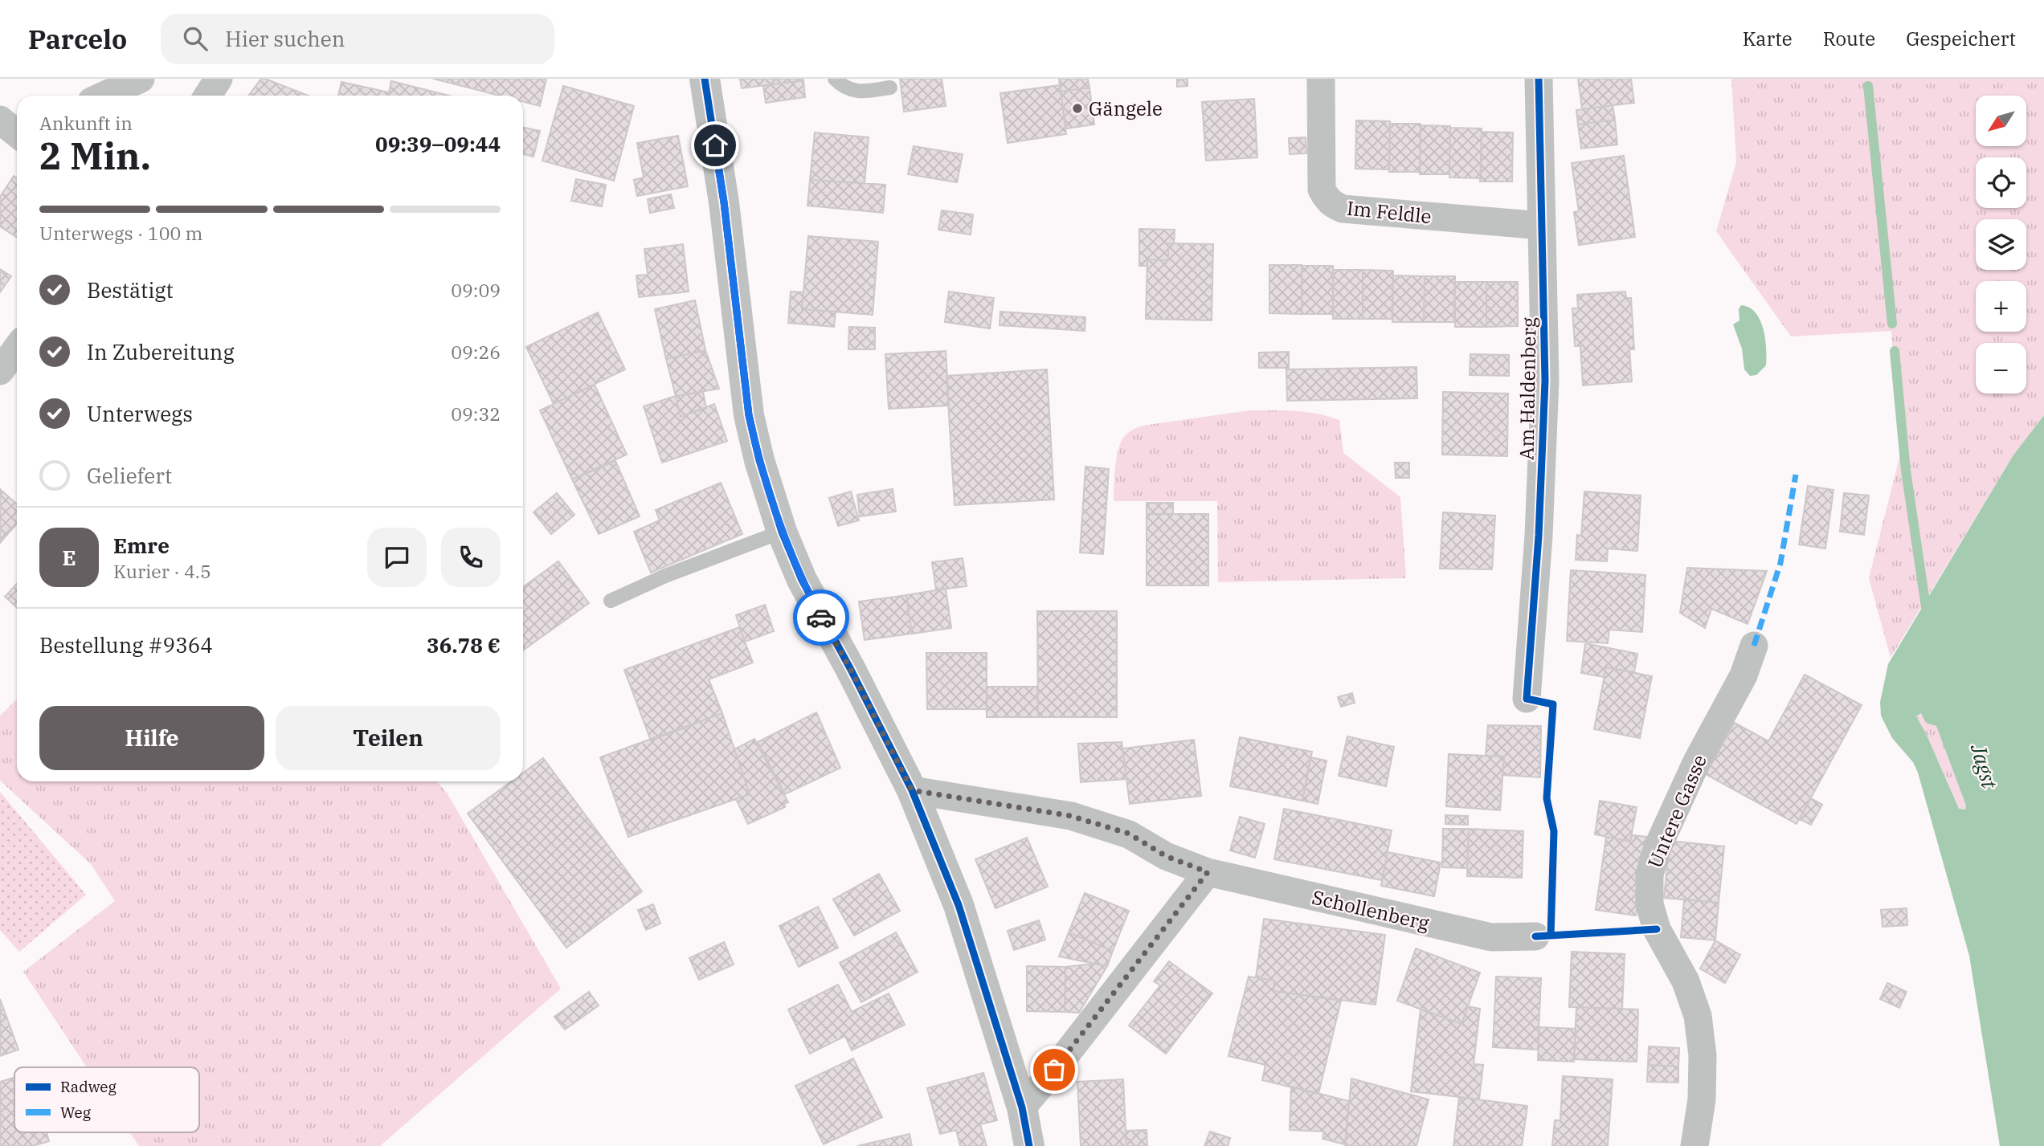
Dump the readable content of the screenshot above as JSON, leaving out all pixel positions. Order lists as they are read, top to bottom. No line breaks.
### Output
{"streets":{"street":["Im Feldle","Am Haldenberg","Untere Gasse","Schollenberg"]},"crossings":[["Im Feldle","Am Haldenberg"]],"water":["Jagst"],"places":["Gängele"],"legend":["Radweg","Weg"],"north":"bottom left","page":{"header":"Parcelo","search":"Hier suchen","nav":["Karte","Route","Gespeichert"],"map_buttons":["+","−"],"heading":["2 Min.","Ankunft in","09:39–09:44"],"panel":["Emre","Kurier · 4.5","Bestellung #9364","36.78 €"],"bar":"Unterwegs · 100 m","list":[["Bestätigt","09:09"],["In Zubereitung","09:26"],["Unterwegs","09:32"],"Geliefert"],"round":"E","buttons":["Hilfe","Teilen"]}}
